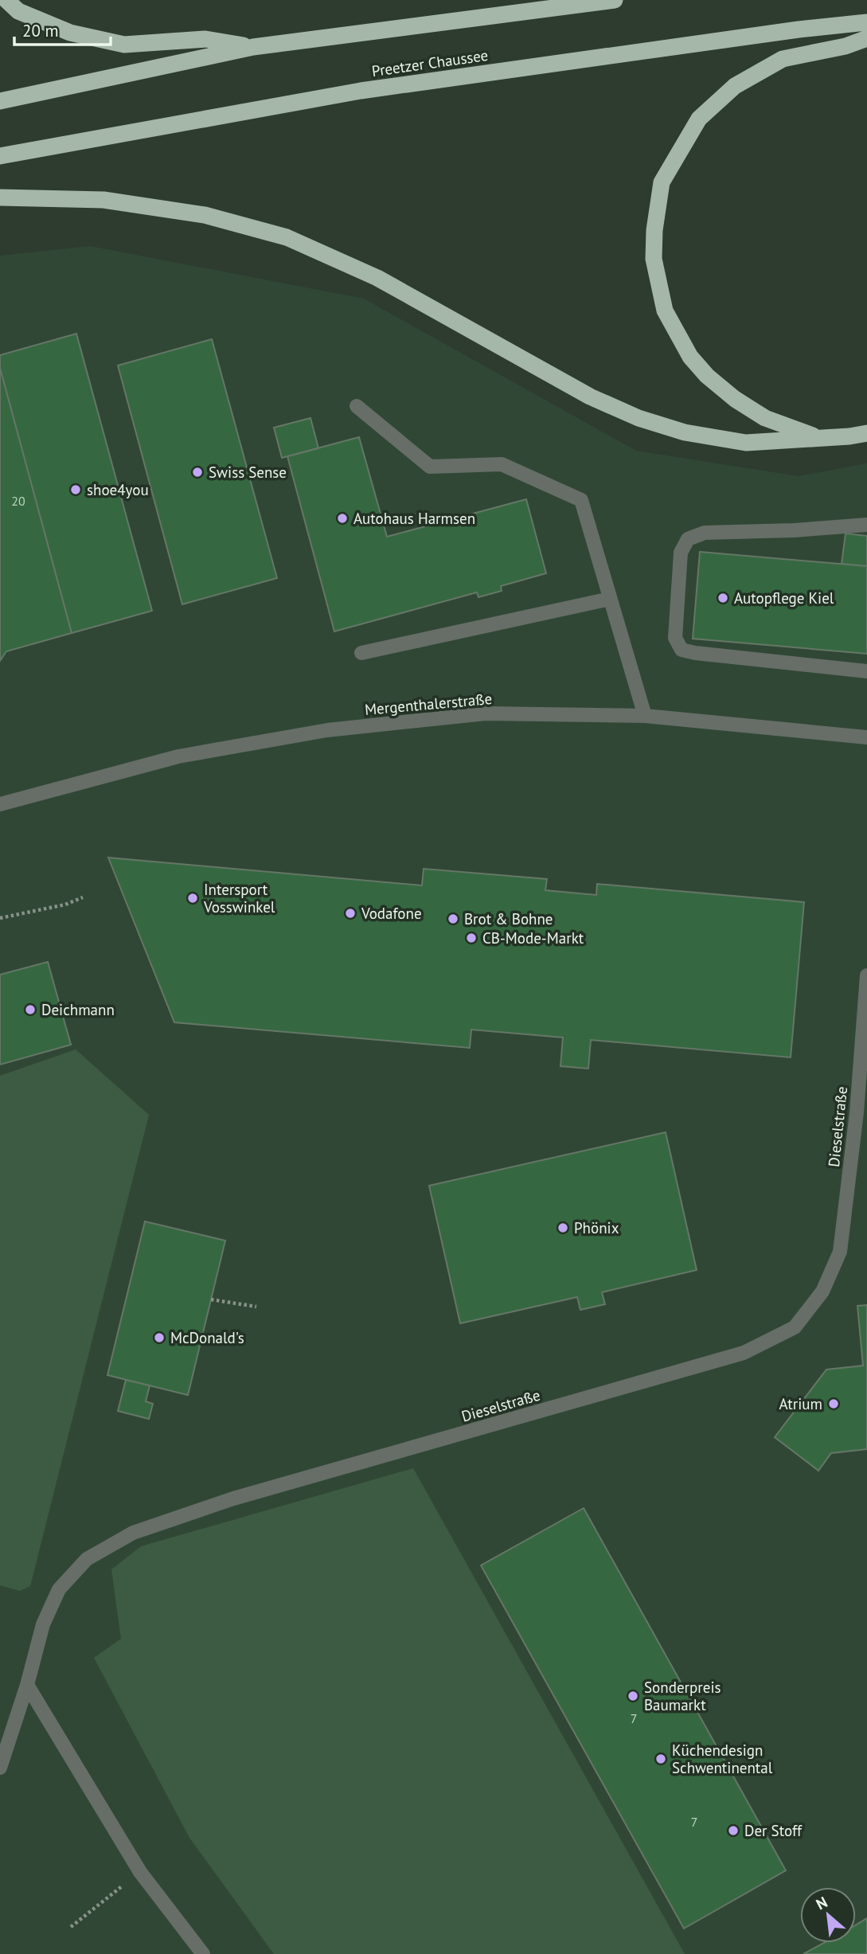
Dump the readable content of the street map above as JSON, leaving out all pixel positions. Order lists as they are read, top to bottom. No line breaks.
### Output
{"streets":{"highway":["Preetzer Chaussee"],"street":["Mergenthalerstraße","Dieselstraße"]},"places":["Swiss Sense","shoe4you","Autohaus Harmsen","Autopflege Kiel","Intersport Vosswinkel","Vodafone","Brot & Bohne","CB-Mode-Markt","Deichmann","Phönix","McDonald's","Atrium","Sonderpreis Baumarkt","Küchendesign Schwentinental","Der Stoff"],"house_numbers":["20","7","7"],"scale_bar":"20 m","north":"top left"}
